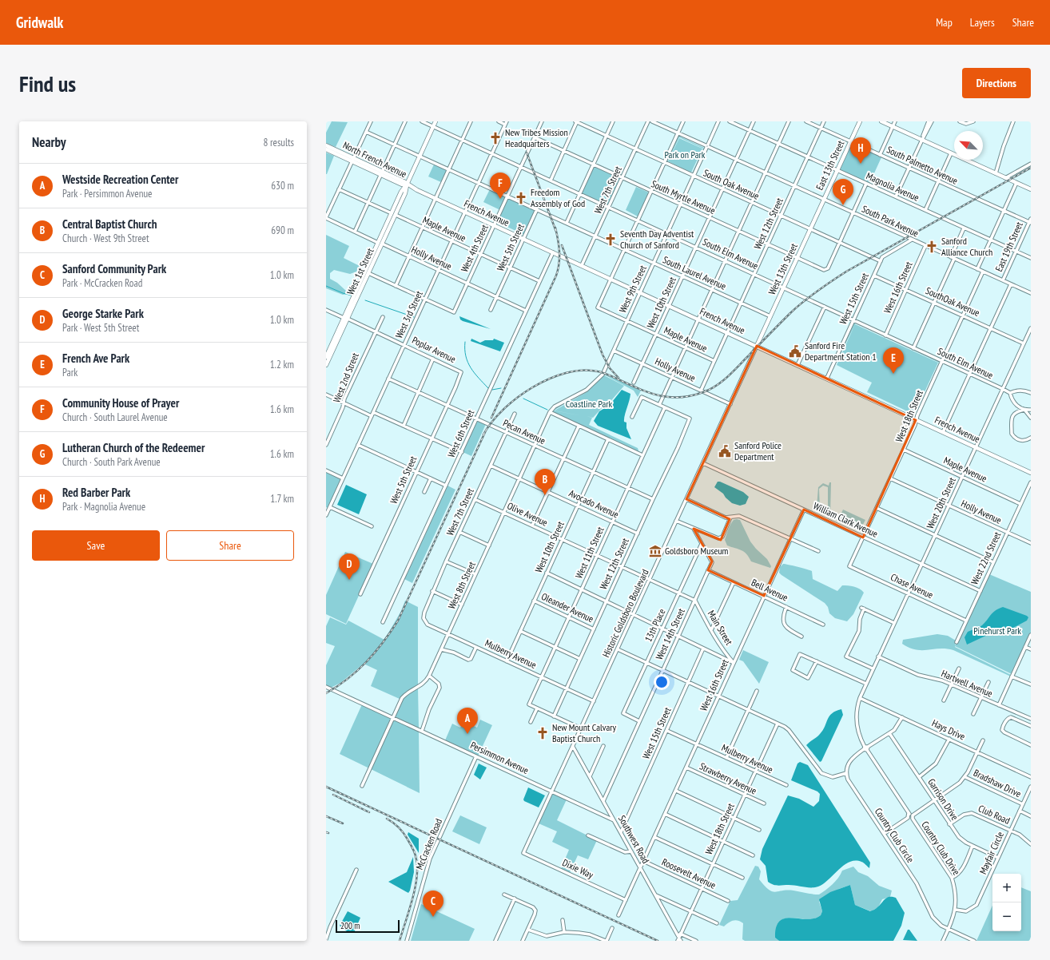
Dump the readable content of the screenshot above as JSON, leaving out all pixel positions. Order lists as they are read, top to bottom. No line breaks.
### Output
{"streets":{"main road":["North French Avenue","East 13th Street","French Avenue","West 13th Street","West 1st Street"],"street":["South Palmetto Avenue","South Oak Avenue","Magnolia Avenue","West 7th Street","South Myrtle Avenue","South Park Avenue","West 12th Street","Maple Avenue","East 19th Street","West 5th Street","West 4th Street","South Elm Avenue","Holly Avenue","South Laurel Avenue","West 16th Street","West 9th Street","West 15th Street","SouthOak Avenue","West 10th Street","West 3rd Street","Poplar Avenue","West 2nd Street","West 18th Street","Pecan Avenue","West 6th Street","West 20th Street","Avocado Avenue","Olive Avenue","William Clark Avenue","West 11th Street","West 22nd Street","West 8th Street","Chase Avenue","Bell Avenue","Oleander Avenue","Historic Goldsboro Boulevard","13th Place","Main Street","West 14th Street","Mulberry Avenue","Hartwell Avenue","Hays Drive","Persimmon Avenue","Strawberry Avenue","Bradshaw Drive","Garrison Drive","Club Road","Country Club Circle","Southwest Road","McCracken Road","Country Club Drive","Mayfair Circle","Dixie Way","Roosevelt Avenue"]},"crossings":[["North French Avenue","French Avenue"],["North French Avenue","West 1st Street"],["East 13th Street","South Palmetto Avenue"],["East 13th Street","Magnolia Avenue"],["East 13th Street","South Park Avenue"],["East 13th Street","West 13th Street"],["South Palmetto Avenue","West 12th Street"],["South Palmetto Avenue","East 19th Street"],["South Oak Avenue","West 7th Street"],["South Oak Avenue","South Myrtle Avenue"],["South Oak Avenue","West 12th Street"],["South Oak Avenue","West 13th Street"],["South Oak Avenue","West 9th Street"],["South Oak Avenue","West 15th Street"],["South Oak Avenue","West 10th Street"],["Magnolia Avenue","West 12th Street"],["Magnolia Avenue","East 19th Street"],["Magnolia Avenue","West 10th Street"],["West 7th Street","South Myrtle Avenue"],["West 7th Street","French Avenue"],["West 7th Street","South Elm Avenue"],["West 7th Street","South Laurel Avenue"],["West 7th Street","Pecan Avenue"],["West 7th Street","Avocado Avenue"],["West 7th Street","Olive Avenue"],["West 7th Street","Mulberry Avenue"],["South Myrtle Avenue","West 12th Street"],["South Myrtle Avenue","West 4th Street"],["South Myrtle Avenue","West 13th Street"],["South Myrtle Avenue","West 9th Street"],["South Myrtle Avenue","West 10th Street"],["French Avenue","West 12th Street"],["French Avenue","Maple Avenue"],["French Avenue","West 5th Street"],["French Avenue","West 4th Street"],["French Avenue","West 13th Street"],["French Avenue","West 1st Street"],["French Avenue","West 9th Street"],["French Avenue","West 15th Street"],["French Avenue","West 10th Street"],["French Avenue","West 3rd Street"],["French Avenue","West 18th Street"],["French Avenue","West 6th Street"],["French Avenue","West 20th Street"],["French Avenue","Historic Goldsboro Boulevard"],["South Park Avenue","West 12th Street"],["South Park Avenue","East 19th Street"],["South Park Avenue","West 13th Street"],["South Park Avenue","West 16th Street"],["South Park Avenue","West 9th Street"],["South Park Avenue","West 15th Street"],["South Park Avenue","West 10th Street"],["South Park Avenue","West 18th Street"],["West 12th Street","Maple Avenue"],["West 12th Street","South Elm Avenue"],["West 12th Street","Holly Avenue"],["West 12th Street","South Laurel Avenue"],["West 12th Street","Pecan Avenue"],["West 12th Street","Avocado Avenue"],["West 12th Street","Olive Avenue"],["West 12th Street","West 11th Street"],["West 12th Street","Oleander Avenue"],["West 12th Street","Mulberry Avenue"],["Maple Avenue","West 5th Street"],["Maple Avenue","West 4th Street"],["Maple Avenue","West 1st Street"],["Maple Avenue","West 9th Street"],["Maple Avenue","West 10th Street"],["Maple Avenue","West 3rd Street"],["Maple Avenue","West 18th Street"],["Maple Avenue","West 6th Street"],["Maple Avenue","West 20th Street"],["Maple Avenue","West 22nd Street"],["West 5th Street","Holly Avenue"],["West 5th Street","South Laurel Avenue"],["West 5th Street","Poplar Avenue"],["West 5th Street","Pecan Avenue"],["West 4th Street","South Elm Avenue"],["West 4th Street","Holly Avenue"],["West 4th Street","South Laurel Avenue"],["West 4th Street","West 3rd Street"],["South Elm Avenue","West 13th Street"],["South Elm Avenue","West 1st Street"],["South Elm Avenue","West 16th Street"],["South Elm Avenue","West 9th Street"],["South Elm Avenue","West 15th Street"],["South Elm Avenue","West 10th Street"],["South Elm Avenue","West 3rd Street"],["South Elm Avenue","West 18th Street"],["South Elm Avenue","West 20th Street"],["Holly Avenue","West 1st Street"],["Holly Avenue","West 9th Street"],["Holly Avenue","West 10th Street"],["Holly Avenue","West 3rd Street"],["Holly Avenue","West 18th Street"],["Holly Avenue","West 6th Street"],["Holly Avenue","West 20th Street"],["Holly Avenue","West 22nd Street"],["Holly Avenue","Historic Goldsboro Boulevard"],["West 13th Street","South Laurel Avenue"],["West 13th Street","Historic Goldsboro Boulevard"],["West 1st Street","South Laurel Avenue"],["West 1st Street","Poplar Avenue"],["South Laurel Avenue","West 9th Street"],["South Laurel Avenue","West 10th Street"],["South Laurel Avenue","West 3rd Street"],["West 16th Street","SouthOak Avenue"],["West 16th Street","William Clark Avenue"],["West 16th Street","Bell Avenue"],["West 16th Street","Main Street"],["West 16th Street","Mulberry Avenue"],["West 16th Street","Strawberry Avenue"],["West 16th Street","Southwest Road"],["West 16th Street","Dixie Way"],["West 16th Street","Roosevelt Avenue"],["West 9th Street","West 8th Street"],["West 15th Street","SouthOak Avenue"],["West 15th Street","Mulberry Avenue"],["West 15th Street","Southwest Road"],["SouthOak Avenue","West 18th Street"],["SouthOak Avenue","West 20th Street"],["West 10th Street","Pecan Avenue"],["West 10th Street","Avocado Avenue"],["West 10th Street","Olive Avenue"],["West 10th Street","Oleander Avenue"],["West 10th Street","Mulberry Avenue"],["West 3rd Street","Poplar Avenue"],["West 3rd Street","Pecan Avenue"],["Poplar Avenue","West 2nd Street"],["West 18th Street","William Clark Avenue"],["West 18th Street","Chase Avenue"],["West 18th Street","Mulberry Avenue"],["West 18th Street","Strawberry Avenue"],["West 18th Street","Southwest Road"],["West 18th Street","Roosevelt Avenue"],["Pecan Avenue","West 6th Street"],["Pecan Avenue","West 11th Street"],["Pecan Avenue","West 8th Street"],["West 20th Street","William Clark Avenue"],["West 20th Street","Chase Avenue"],["West 20th Street","Hartwell Avenue"],["West 20th Street","Country Club Drive"],["Avocado Avenue","West 11th Street"],["Avocado Avenue","West 8th Street"],["Olive Avenue","West 11th Street"],["Olive Avenue","West 8th Street"],["Olive Avenue","Historic Goldsboro Boulevard"],["Olive Avenue","13th Place"],["Olive Avenue","Main Street"],["Olive Avenue","West 14th Street"],["William Clark Avenue","West 22nd Street"],["William Clark Avenue","Historic Goldsboro Boulevard"],["West 11th Street","Oleander Avenue"],["West 11th Street","Mulberry Avenue"],["West 22nd Street","Chase Avenue"],["West 8th Street","Mulberry Avenue"],["West 8th Street","Persimmon Avenue"],["Bell Avenue","West 14th Street"],["Historic Goldsboro Boulevard","Mulberry Avenue"],["Historic Goldsboro Boulevard","Persimmon Avenue"],["Historic Goldsboro Boulevard","Southwest Road"],["Historic Goldsboro Boulevard","Dixie Way"],["13th Place","West 14th Street"],["Main Street","West 14th Street"],["West 14th Street","Southwest Road"],["Hays Drive","Country Club Drive"],["Persimmon Avenue","Southwest Road"],["Persimmon Avenue","McCracken Road"],["Bradshaw Drive","Mayfair Circle"],["Garrison Drive","Club Road"],["Garrison Drive","Mayfair Circle"],["Club Road","Mayfair Circle"],["Country Club Circle","Country Club Drive"],["Country Club Drive","Mayfair Circle"]],"parks":["Park on Park","Coastline Park","Pinehurst Park"],"places":{"church":["New Tribes Mission Headquarters","Freedom Assembly of God","Seventh Day Adventist Church of Sanford","Sanford Alliance Church","New Mount Calvary Baptist Church"],"public building":["Sanford Fire Department Station 1","Sanford Police Department"],"museum":["Goldsboro Museum"]},"scale_bar":"200 m","north":"top left","page":{"header":"Gridwalk","nav":["Map","Layers","Share"],"buttons":["Directions",["Save","Share"]],"title":"Find us","heading":["Nearby","8 results"],"pins":["H","F","G","E","B","D","A","C"],"list":[{"mark":"A","name":"Westside Recreation Center","note":"Park · Persimmon Avenue","value":"630 m"},{"mark":"B","name":"Central Baptist Church","note":"Church · West 9th Street","value":"690 m"},{"mark":"C","name":"Sanford Community Park","note":"Park · McCracken Road","value":"1.0 km"},{"mark":"D","name":"George Starke Park","note":"Park · West 5th Street","value":"1.0 km"},{"mark":"E","name":"French Ave Park","note":"Park","value":"1.2 km"},{"mark":"F","name":"Community House of Prayer","note":"Church · South Laurel Avenue","value":"1.6 km"},{"mark":"G","name":"Lutheran Church of the Redeemer","note":"Church · South Park Avenue","value":"1.6 km"},{"mark":"H","name":"Red Barber Park","note":"Park · Magnolia Avenue","value":"1.7 km"}],"map_buttons":["+","−"],"scale":"200 m"}}
